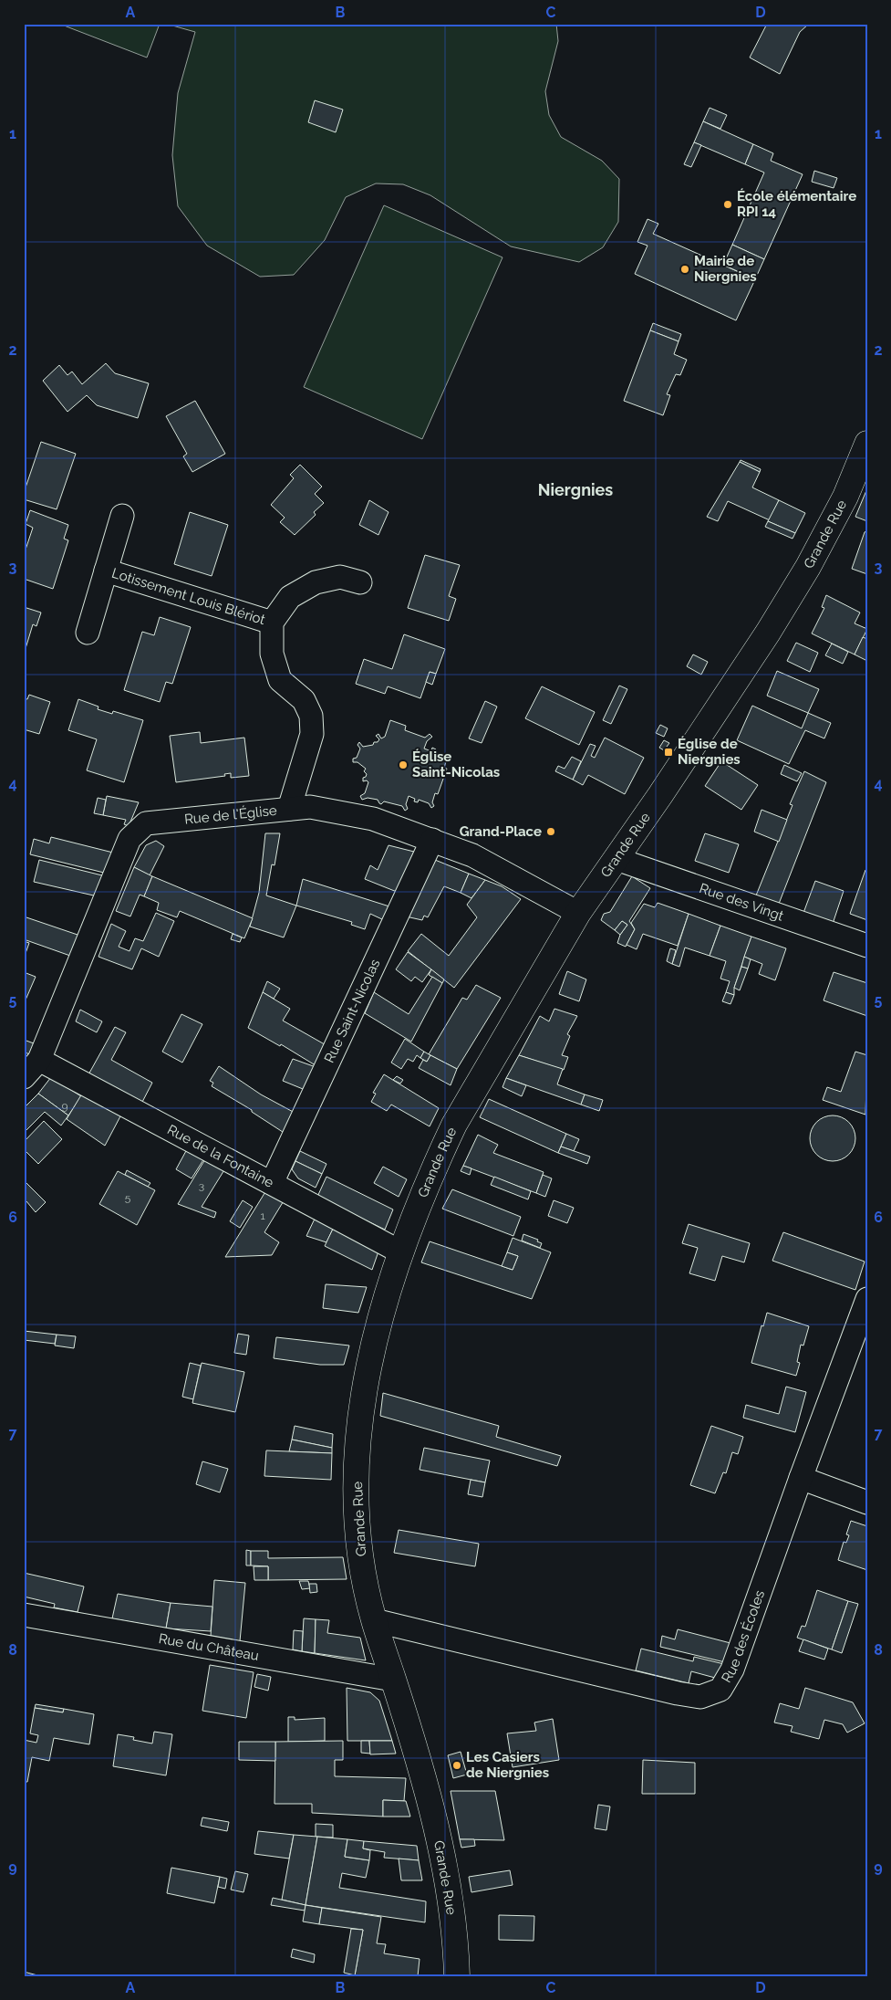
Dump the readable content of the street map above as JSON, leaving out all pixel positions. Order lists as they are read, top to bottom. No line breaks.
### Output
{"streets":{"street":["Grande Rue","Lotissement Louis Blériot","Rue de l'Église","Rue des Vingt","Rue Saint-Nicolas","Rue de la Fontaine","Rue des Écoles","Rue du Château"]},"crossings":[["Grande Rue","Rue de l'Église"],["Grande Rue","Rue des Vingt"],["Grande Rue","Rue de la Fontaine"],["Grande Rue","Rue des Écoles"],["Grande Rue","Rue du Château"],["Lotissement Louis Blériot","Rue de l'Église"],["Rue de l'Église","Rue Saint-Nicolas"],["Rue de l'Église","Rue de la Fontaine"],["Rue Saint-Nicolas","Rue de la Fontaine"]],"districts":["Niergnies"],"places":{"other":["École élémentaire RPI 14","Mairie de Niergnies","Église Saint-Nicolas","Grand-Place","Les Casiers de Niergnies"],"transit":["Église de Niergnies"]},"house_numbers":["9","3","5","1"],"grid":{"columns":["A","B","C","D"],"rows":["1","2","3","4","5","6","7","8","9"]}}
